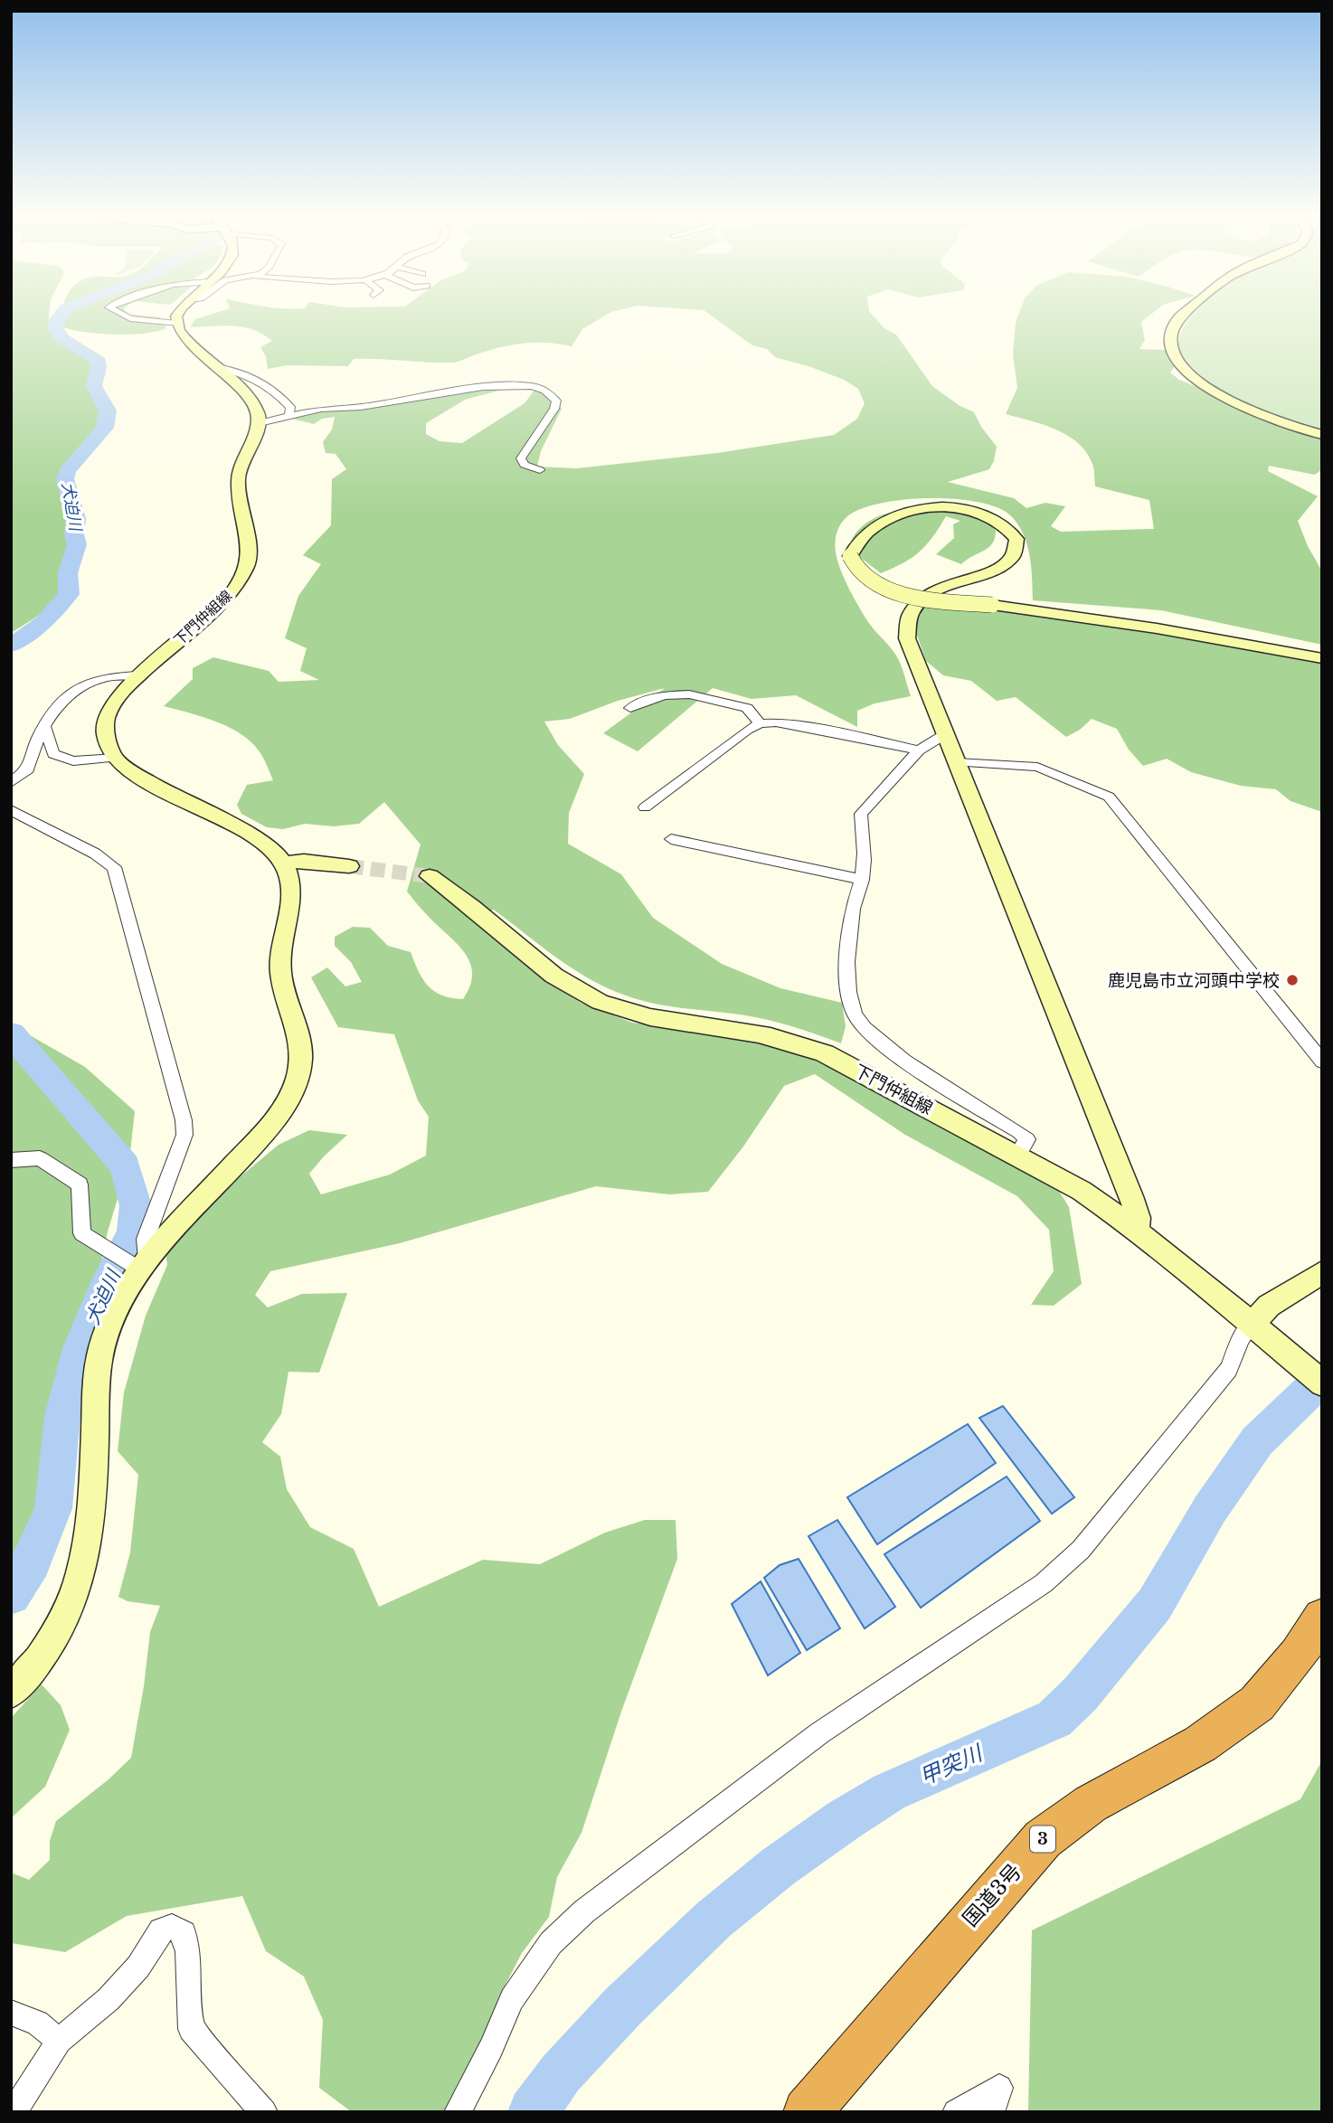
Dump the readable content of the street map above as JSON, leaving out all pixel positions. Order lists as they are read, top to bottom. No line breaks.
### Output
{"streets":{"highway":["3","国道3号"],"street":["下門仲組線"]},"water":["犬迫川","甲突川"],"places":["鹿児島市立河頭中学校"]}
